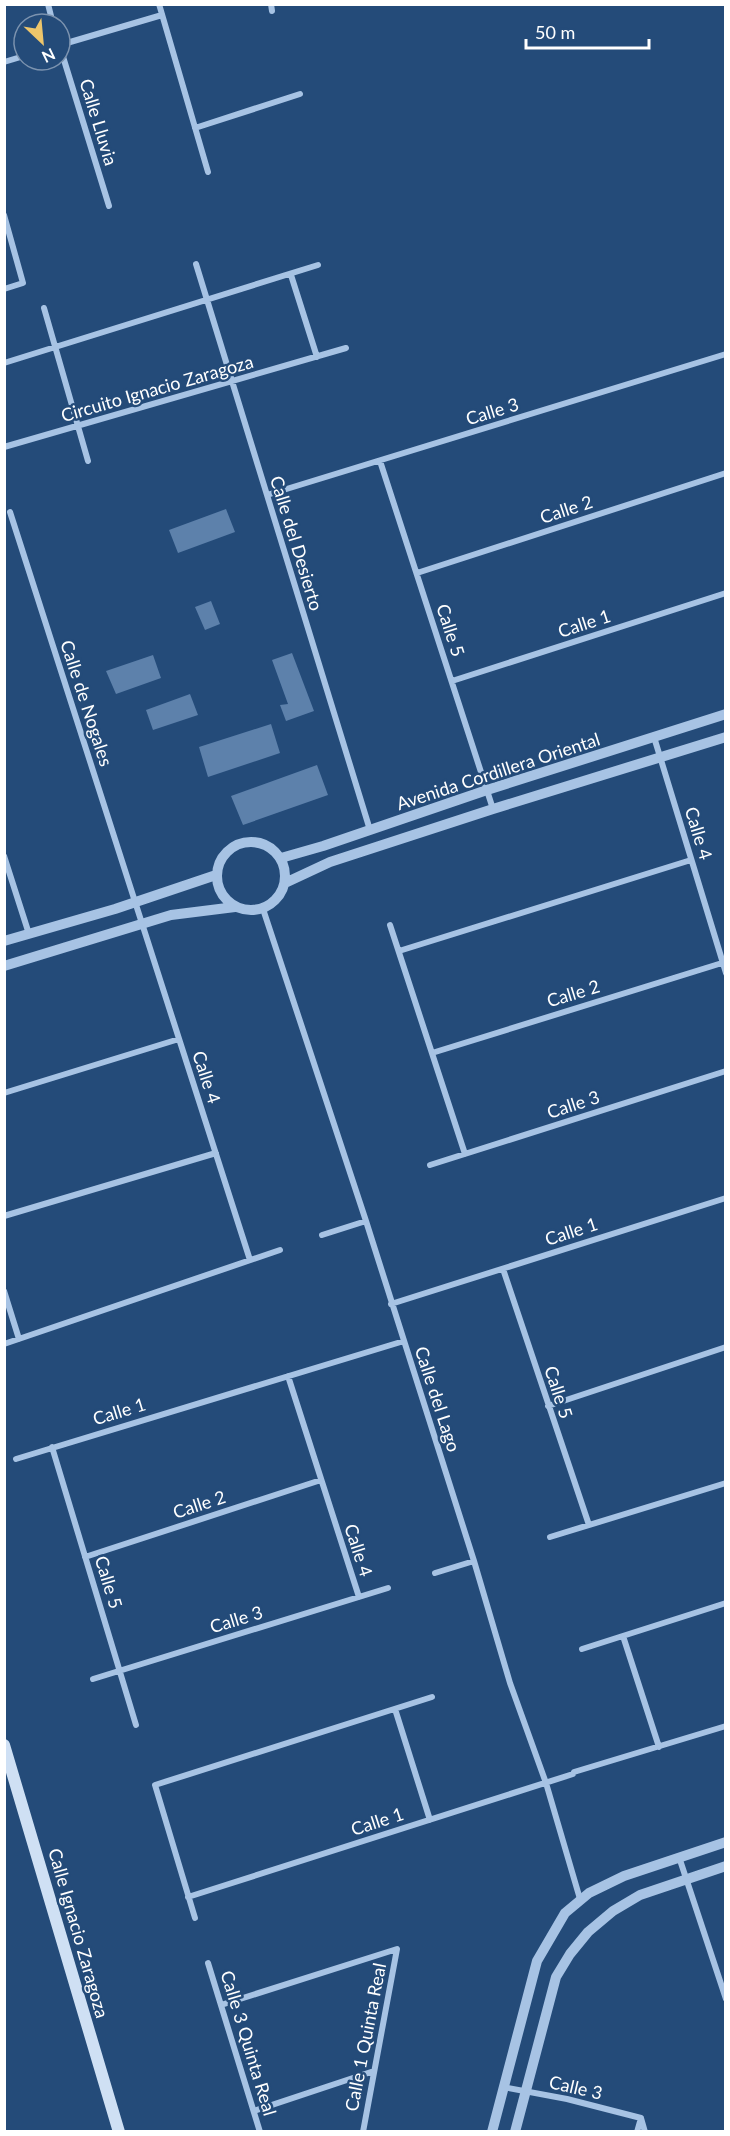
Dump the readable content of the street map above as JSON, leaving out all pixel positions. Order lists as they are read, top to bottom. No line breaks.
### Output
{"streets":{"main road":["Calle Ignacio Zaragoza"],"street":["Calle Lluvia","Circuito Ignacio Zaragoza","Calle 3","Calle 2","Calle del Desierto","Calle 1","Calle 5","Calle de Nogales","Avenida Cordillera Oriental","Calle 4","Calle del Lago","Calle 1 Quinta Real","Calle 3 Quinta Real"]},"crossings":[["Circuito Ignacio Zaragoza","Calle del Desierto"],["Calle 3","Calle del Desierto"],["Calle 3","Calle 5"],["Calle 3","Calle 4"],["Calle 2","Calle 5"],["Calle 2","Calle 4"],["Calle del Desierto","Avenida Cordillera Oriental"],["Calle 1","Calle 5"],["Calle 1","Calle 4"],["Calle 1","Calle del Lago"],["Calle 5","Avenida Cordillera Oriental"],["Calle de Nogales","Calle 4"],["Avenida Cordillera Oriental","Calle 4"],["Avenida Cordillera Oriental","Calle del Lago"],["Calle 1 Quinta Real","Calle 3 Quinta Real"]],"scale_bar":"50 m","north":"bottom right"}
